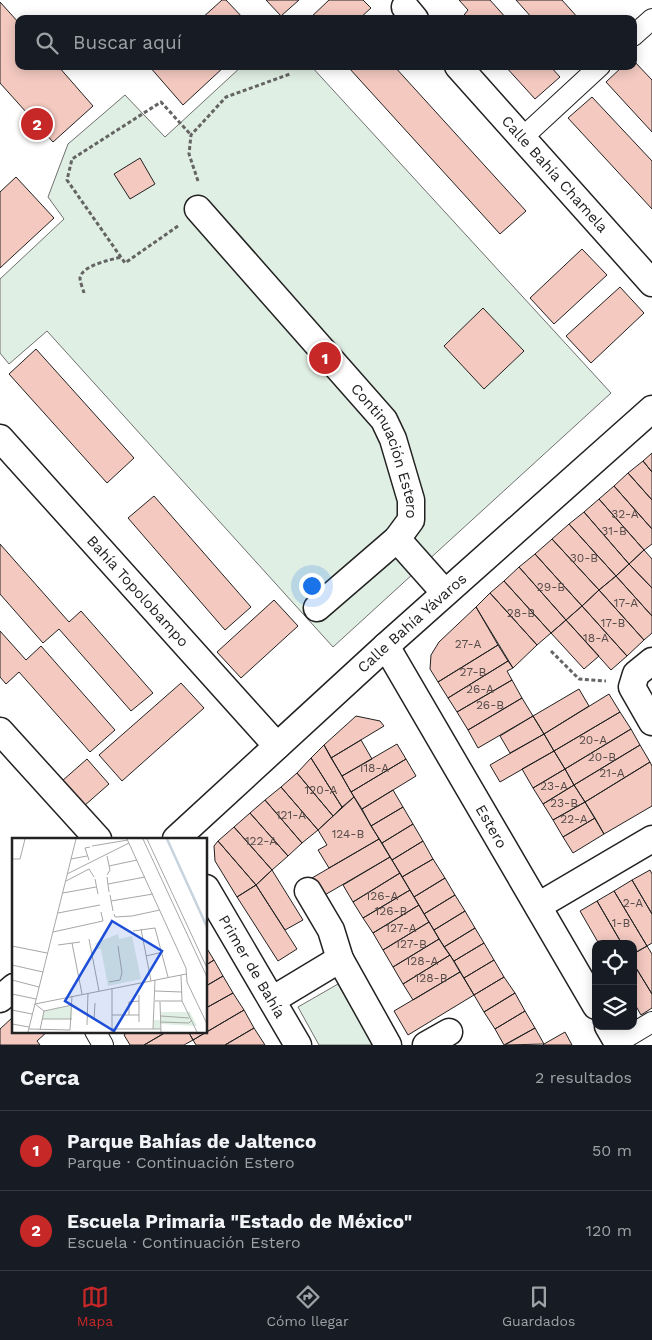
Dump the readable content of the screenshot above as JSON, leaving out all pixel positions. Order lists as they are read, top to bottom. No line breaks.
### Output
{"streets":{"street":["Calle Bahía Chamela","Continuación Estero","Bahía Topolobampo","Calle Bahía Yávaros","Estero","Primer de Bahía"]},"crossings":[["Continuación Estero","Calle Bahía Yávaros"],["Bahía Topolobampo","Calle Bahía Yávaros"],["Calle Bahía Yávaros","Estero"]],"house_numbers":["32-A","31-B","30-B","29-B","17-A","28-B","17-B","18-A","27-A","27-B","26-A","26-B","20-A","20-B","118-A","21-A","23-A","120-A","23-B","121-A","22-A","124-B","122-A","126-A","2-A","126-B","1-B","127-A","127-B","128-A","128-B"],"page":{"search":"Buscar aquí","pins":["2","1"],"heading":["Cerca","2 resultados"],"list":[{"mark":"1","name":"Parque Bahías de Jaltenco","note":"Parque · Continuación Estero","value":"50 m"},{"mark":"2","name":"Escuela Primaria \"Estado de México\"","note":"Escuela · Continuación Estero","value":"120 m"}],"nav":["Mapa","Cómo llegar","Guardados"]}}
